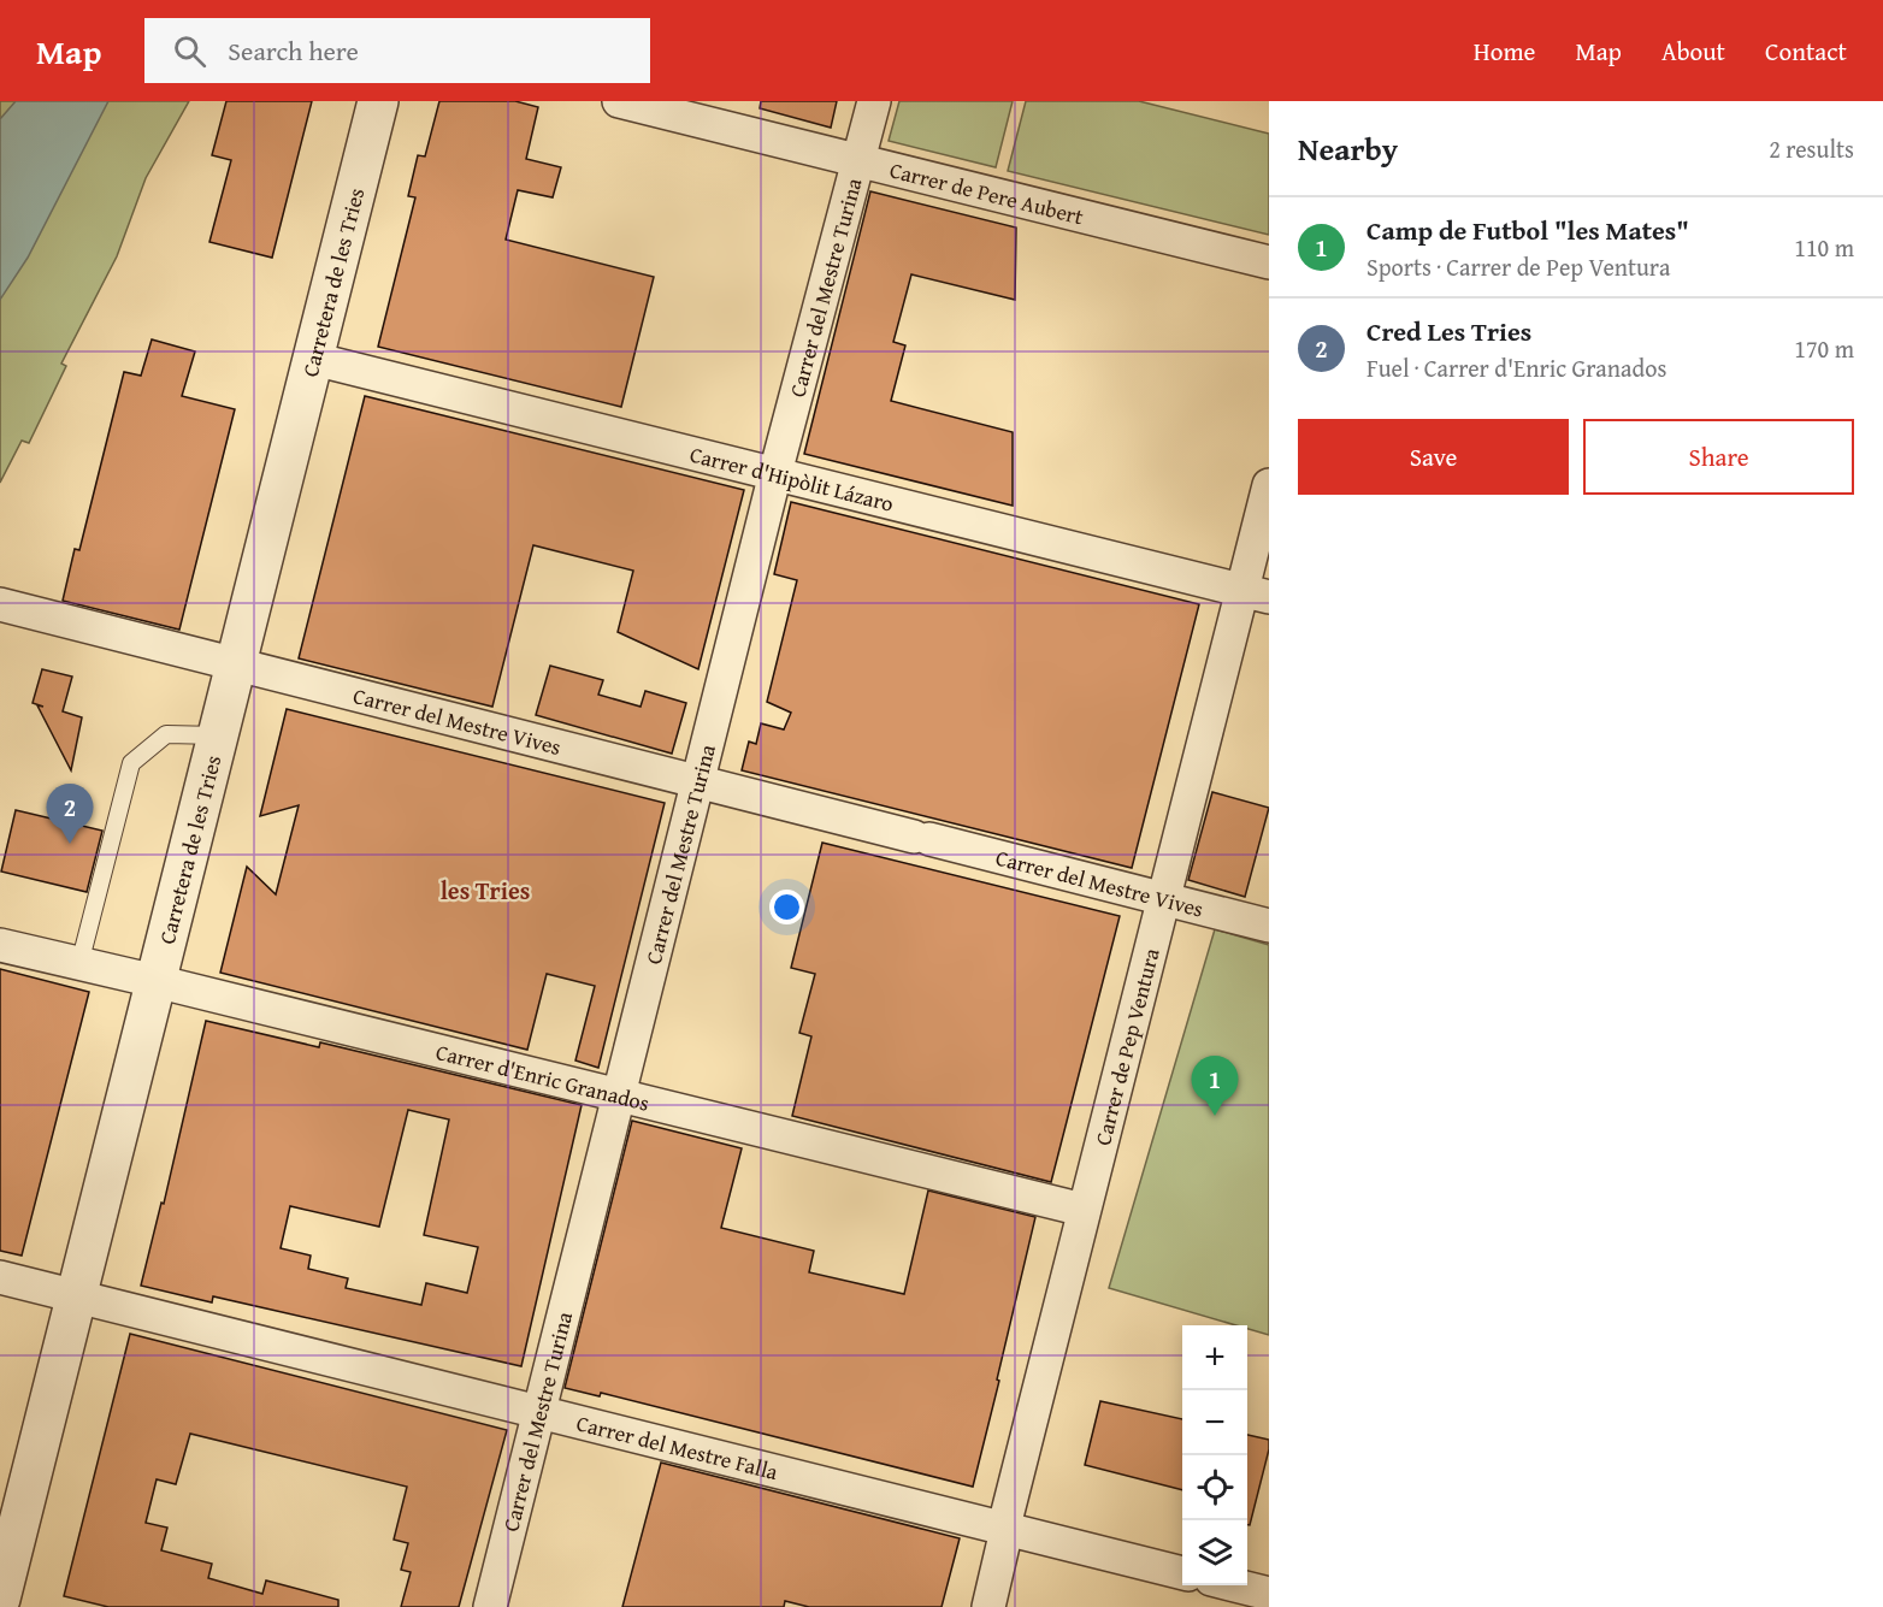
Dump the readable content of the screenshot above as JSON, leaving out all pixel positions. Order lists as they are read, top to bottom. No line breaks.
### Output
{"streets":{"street":["Carrer de Pere Aubert","Carretera de les Tries","Carrer del Mestre Turina","Carrer d'Hipòlit Lázaro","Carrer del Mestre Vives","Carrer de Pep Ventura","Carrer d'Enric Granados","Carrer del Mestre Falla"]},"crossings":[["Carrer de Pere Aubert","Carrer del Mestre Turina"],["Carretera de les Tries","Carrer d'Hipòlit Lázaro"],["Carretera de les Tries","Carrer del Mestre Vives"],["Carretera de les Tries","Carrer d'Enric Granados"],["Carretera de les Tries","Carrer del Mestre Falla"],["Carrer del Mestre Turina","Carrer d'Hipòlit Lázaro"],["Carrer del Mestre Turina","Carrer del Mestre Vives"],["Carrer del Mestre Turina","Carrer d'Enric Granados"],["Carrer del Mestre Turina","Carrer del Mestre Falla"],["Carrer d'Hipòlit Lázaro","Carrer de Pep Ventura"],["Carrer del Mestre Vives","Carrer de Pep Ventura"],["Carrer de Pep Ventura","Carrer d'Enric Granados"],["Carrer de Pep Ventura","Carrer del Mestre Falla"]],"districts":["les Tries"],"page":{"header":"Map","search":"Search here","nav":["Home","Map","About","Contact"],"heading":["Nearby","2 results"],"list":[{"mark":"1","name":"Camp de Futbol \"les Mates\"","note":"Sports · Carrer de Pep Ventura","value":"110 m"},{"mark":"2","name":"Cred Les Tries","note":"Fuel · Carrer d'Enric Granados","value":"170 m"}],"buttons":["Save","Share"],"pins":["2","1"],"map_buttons":["+","−"]}}
